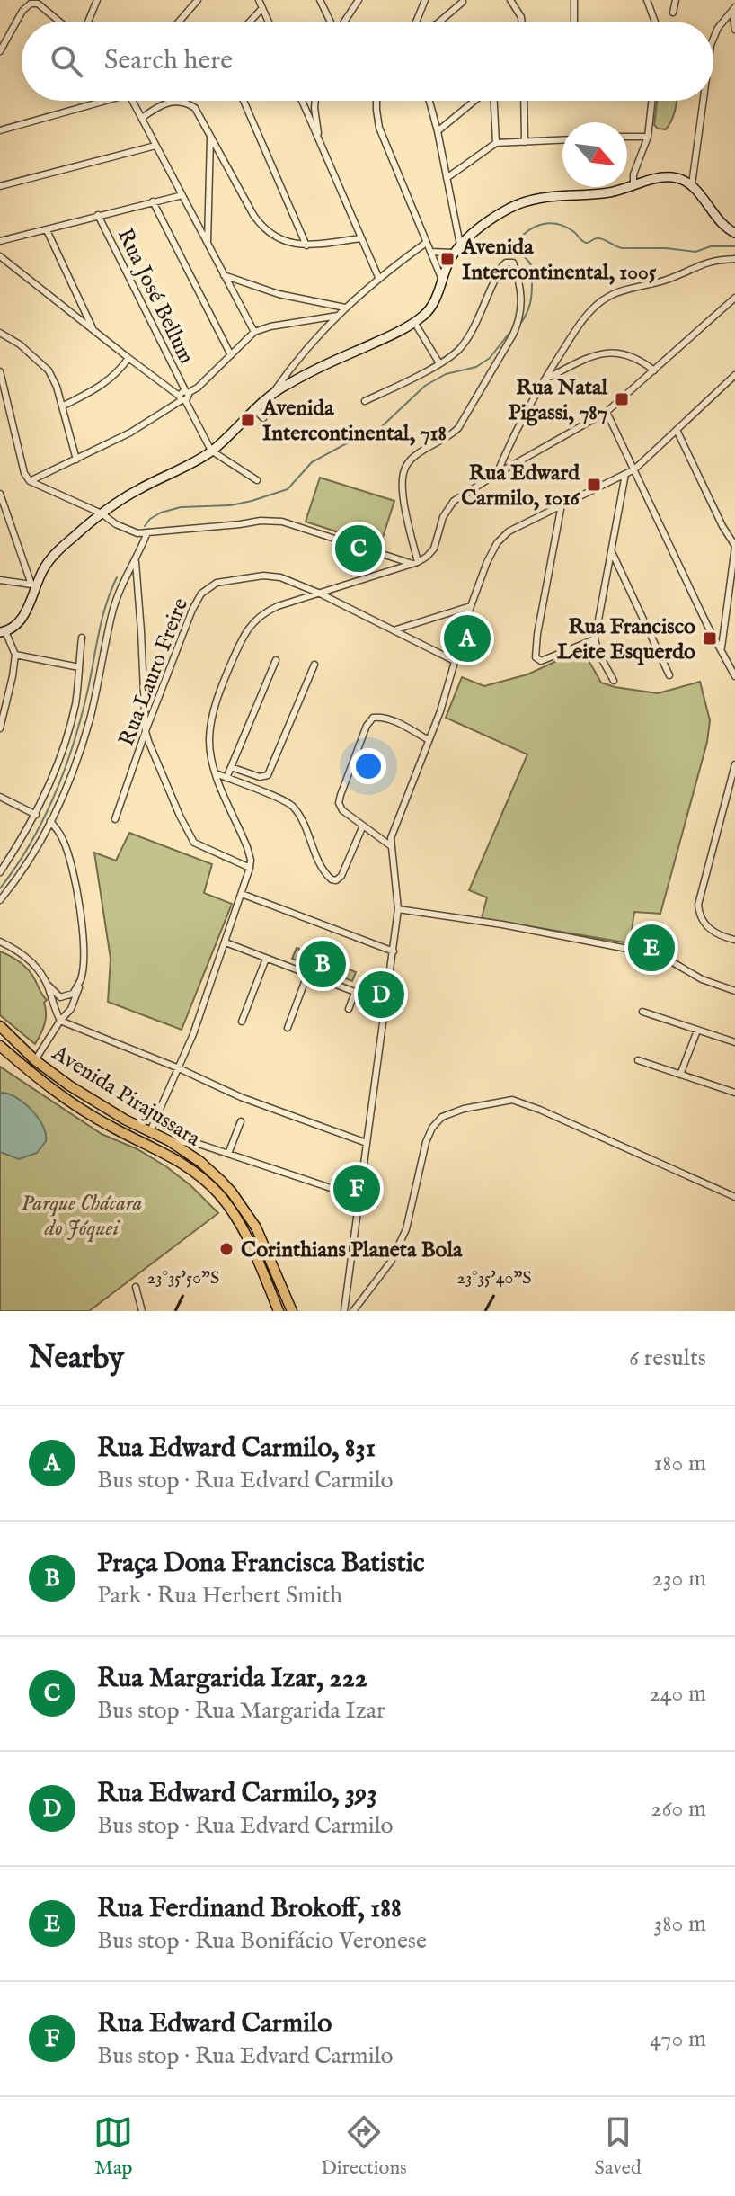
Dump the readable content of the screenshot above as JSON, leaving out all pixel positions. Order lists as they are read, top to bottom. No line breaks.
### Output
{"streets":{"main road":["Avenida Pirajussara"],"street":["Rua José Bellum","Rua Lauro Freire"]},"parks":["Parque Chácara do Jóquei"],"places":{"transit":["Avenida Intercontinental, 1005","Rua Natal Pigassi, 787","Avenida Intercontinental, 718","Rua Edward Carmilo, 1016","Rua Francisco Leite Esquerdo"],"other":["Corinthians Planeta Bola"]},"north":"bottom right","page":{"search":"Search here","pins":["C","A","E","B","D","F"],"heading":["Nearby","6 results"],"list":[{"mark":"A","name":"Rua Edward Carmilo, 831","note":"Bus stop · Rua Edvard Carmilo","value":"180 m"},{"mark":"B","name":"Praça Dona Francisca Batistic","note":"Park · Rua Herbert Smith","value":"230 m"},{"mark":"C","name":"Rua Margarida Izar, 222","note":"Bus stop · Rua Margarida Izar","value":"240 m"},{"mark":"D","name":"Rua Edward Carmilo, 393","note":"Bus stop · Rua Edvard Carmilo","value":"260 m"},{"mark":"E","name":"Rua Ferdinand Brokoff, 188","note":"Bus stop · Rua Bonifácio Veronese","value":"380 m"},{"mark":"F","name":"Rua Edward Carmilo","note":"Bus stop · Rua Edvard Carmilo","value":"470 m"}],"nav":["Map","Directions","Saved"]},"coordinates":["23°35'50\"S","23°35'40\"S"]}
